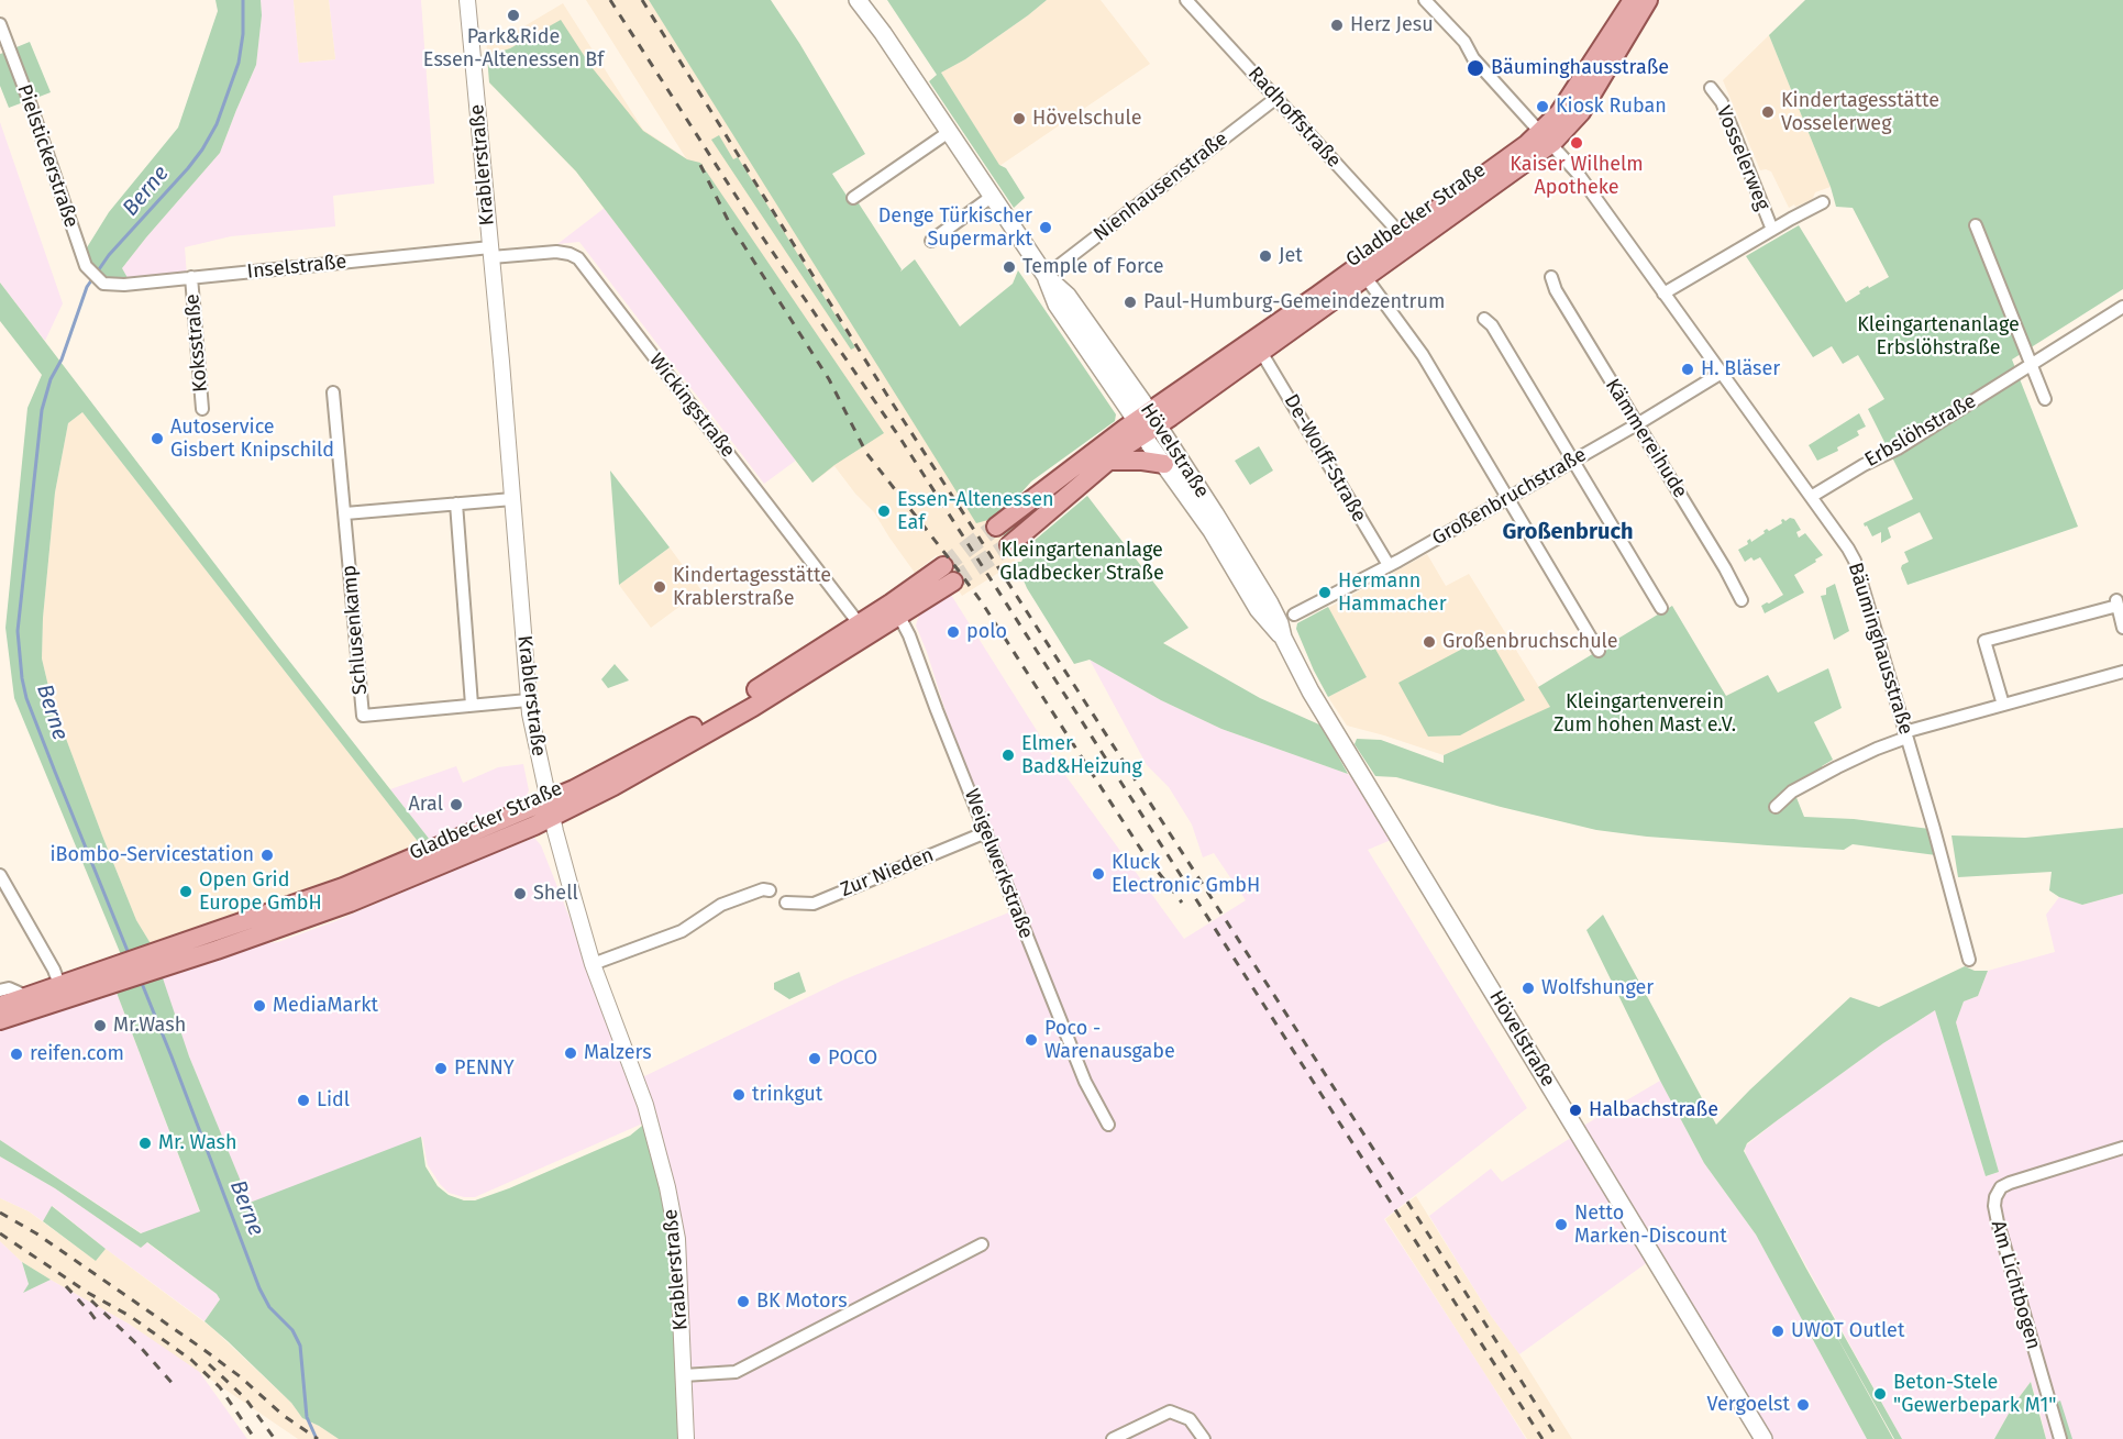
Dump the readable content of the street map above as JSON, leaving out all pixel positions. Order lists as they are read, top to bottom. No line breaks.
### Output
{"streets":{"main road":["Gladbecker Straße","Hövelstraße"],"street":["Radhoffstraße","Pielstickerstraße","Vosselerweg","Krablerstraße","Nienhausenstraße","Inselstraße","Koksstraße","Wickingstraße","Erbslöhstraße","Kämmereihude","De-Wolff-Straße","Großenbruchstraße","Schlusenkamp","Bäuminghausstraße","Weigelwerkstraße","Zur Nieden","Am Lichtbogen"]},"crossings":[["Radhoffstraße","Nienhausenstraße"],["Radhoffstraße","Gladbecker Straße"],["Pielstickerstraße","Inselstraße"],["Vosselerweg","Bäuminghausstraße"],["Krablerstraße","Gladbecker Straße"],["Krablerstraße","Inselstraße"],["Krablerstraße","Wickingstraße"],["Krablerstraße","Schlusenkamp"],["Nienhausenstraße","Hövelstraße"],["Gladbecker Straße","Wickingstraße"],["Gladbecker Straße","Hövelstraße"],["Gladbecker Straße","De-Wolff-Straße"],["Gladbecker Straße","Bäuminghausstraße"],["Gladbecker Straße","Weigelwerkstraße"],["Inselstraße","Koksstraße"],["Inselstraße","Wickingstraße"],["Erbslöhstraße","Bäuminghausstraße"],["Kämmereihude","Großenbruchstraße"],["De-Wolff-Straße","Großenbruchstraße"],["Großenbruchstraße","Bäuminghausstraße"],["Weigelwerkstraße","Zur Nieden"]],"districts":["Großenbruch"],"water":["Berne"],"parks":["Kleingartenanlage Erbslöhstraße","Kleingartenanlage Gladbecker Straße","Kleingartenverein Zum hohen Mast e.V."],"places":["Park&Ride Essen-Altenessen Bf","Herz Jesu","Bäuminghausstraße","Kiosk Ruban","Kindertagesstätte Vosselerweg","Hövelschule","Kaiser Wilhelm Apotheke","Denge Türkischer Supermarkt","Jet","Temple of Force","Paul-Humburg-Gemeindezentrum","H. Bläser","Autoservice Gisbert Knipschild","Essen-Altenessen Eaf","Kindertagesstätte Krablerstraße","Hermann Hammacher","polo","Großenbruchschule","Elmer Bad&Heizung","Aral","iBombo-Servicestation","Kluck Electronic GmbH","Open Grid Europe GmbH","Shell","Wolfshunger","MediaMarkt","Mr.Wash","Poco - Warenausgabe","Malzers","reifen.com","POCO","PENNY","trinkgut","Lidl","Halbachstraße","Mr. Wash","Netto Marken-Discount","BK Motors","UWOT Outlet","Beton-Stele \"Gewerbepark M1\"","Vergoelst"]}
